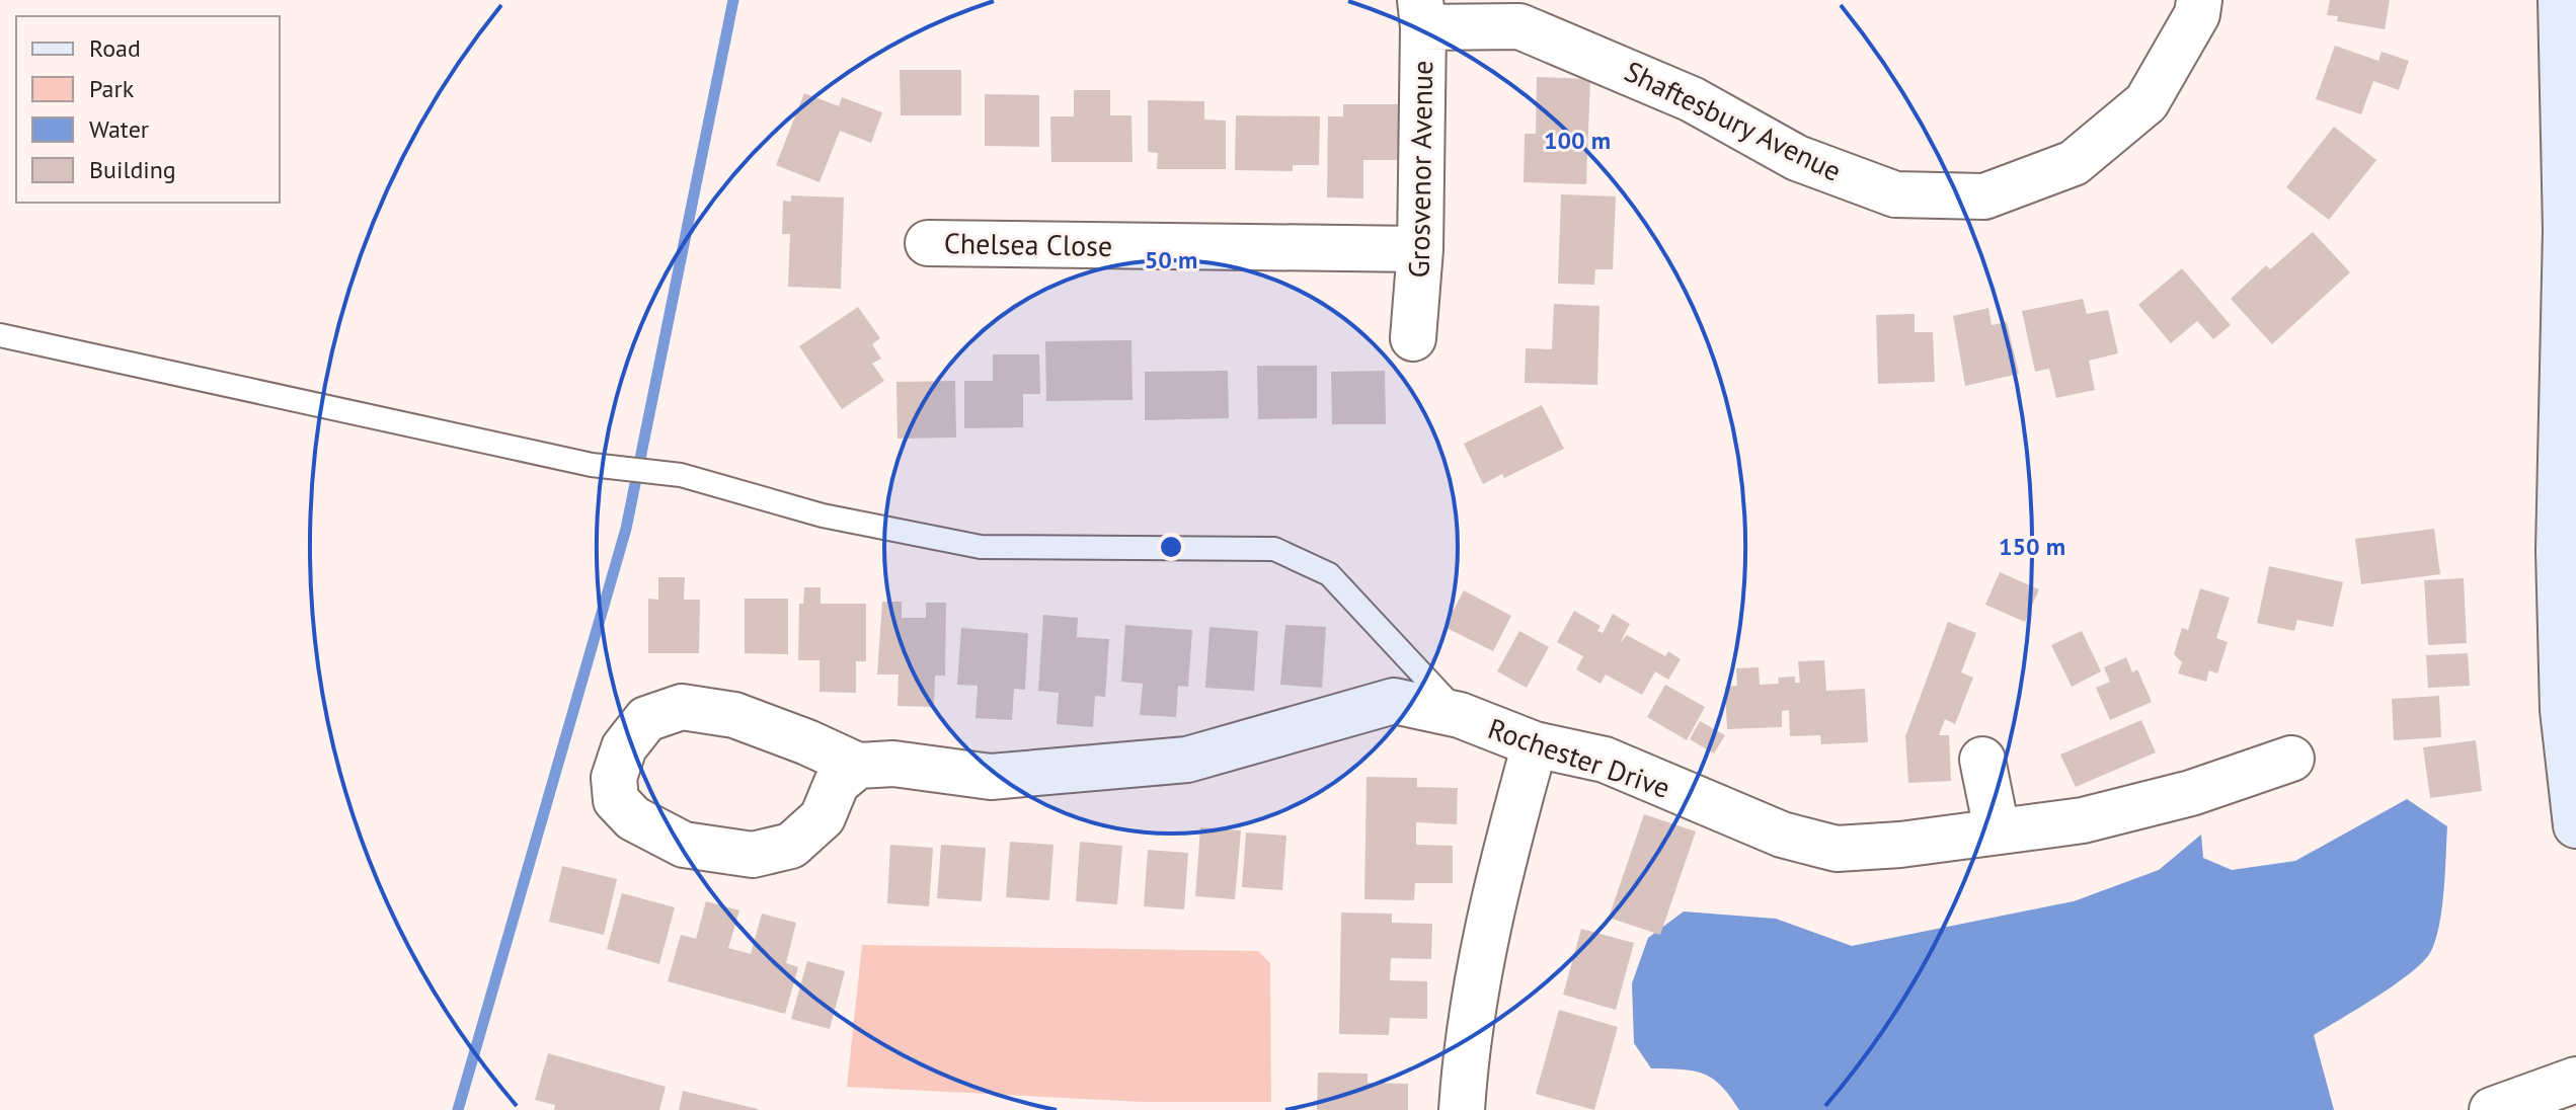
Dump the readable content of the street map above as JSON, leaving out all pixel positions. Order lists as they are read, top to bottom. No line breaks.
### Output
{"streets":{"street":["Shaftesbury Avenue","Grosvenor Avenue","Chelsea Close","Rochester Drive"]},"crossings":[["Shaftesbury Avenue","Grosvenor Avenue"],["Grosvenor Avenue","Chelsea Close"]],"legend":["Road","Park","Water","Building"],"rings":["100 m","50 m","150 m"]}
